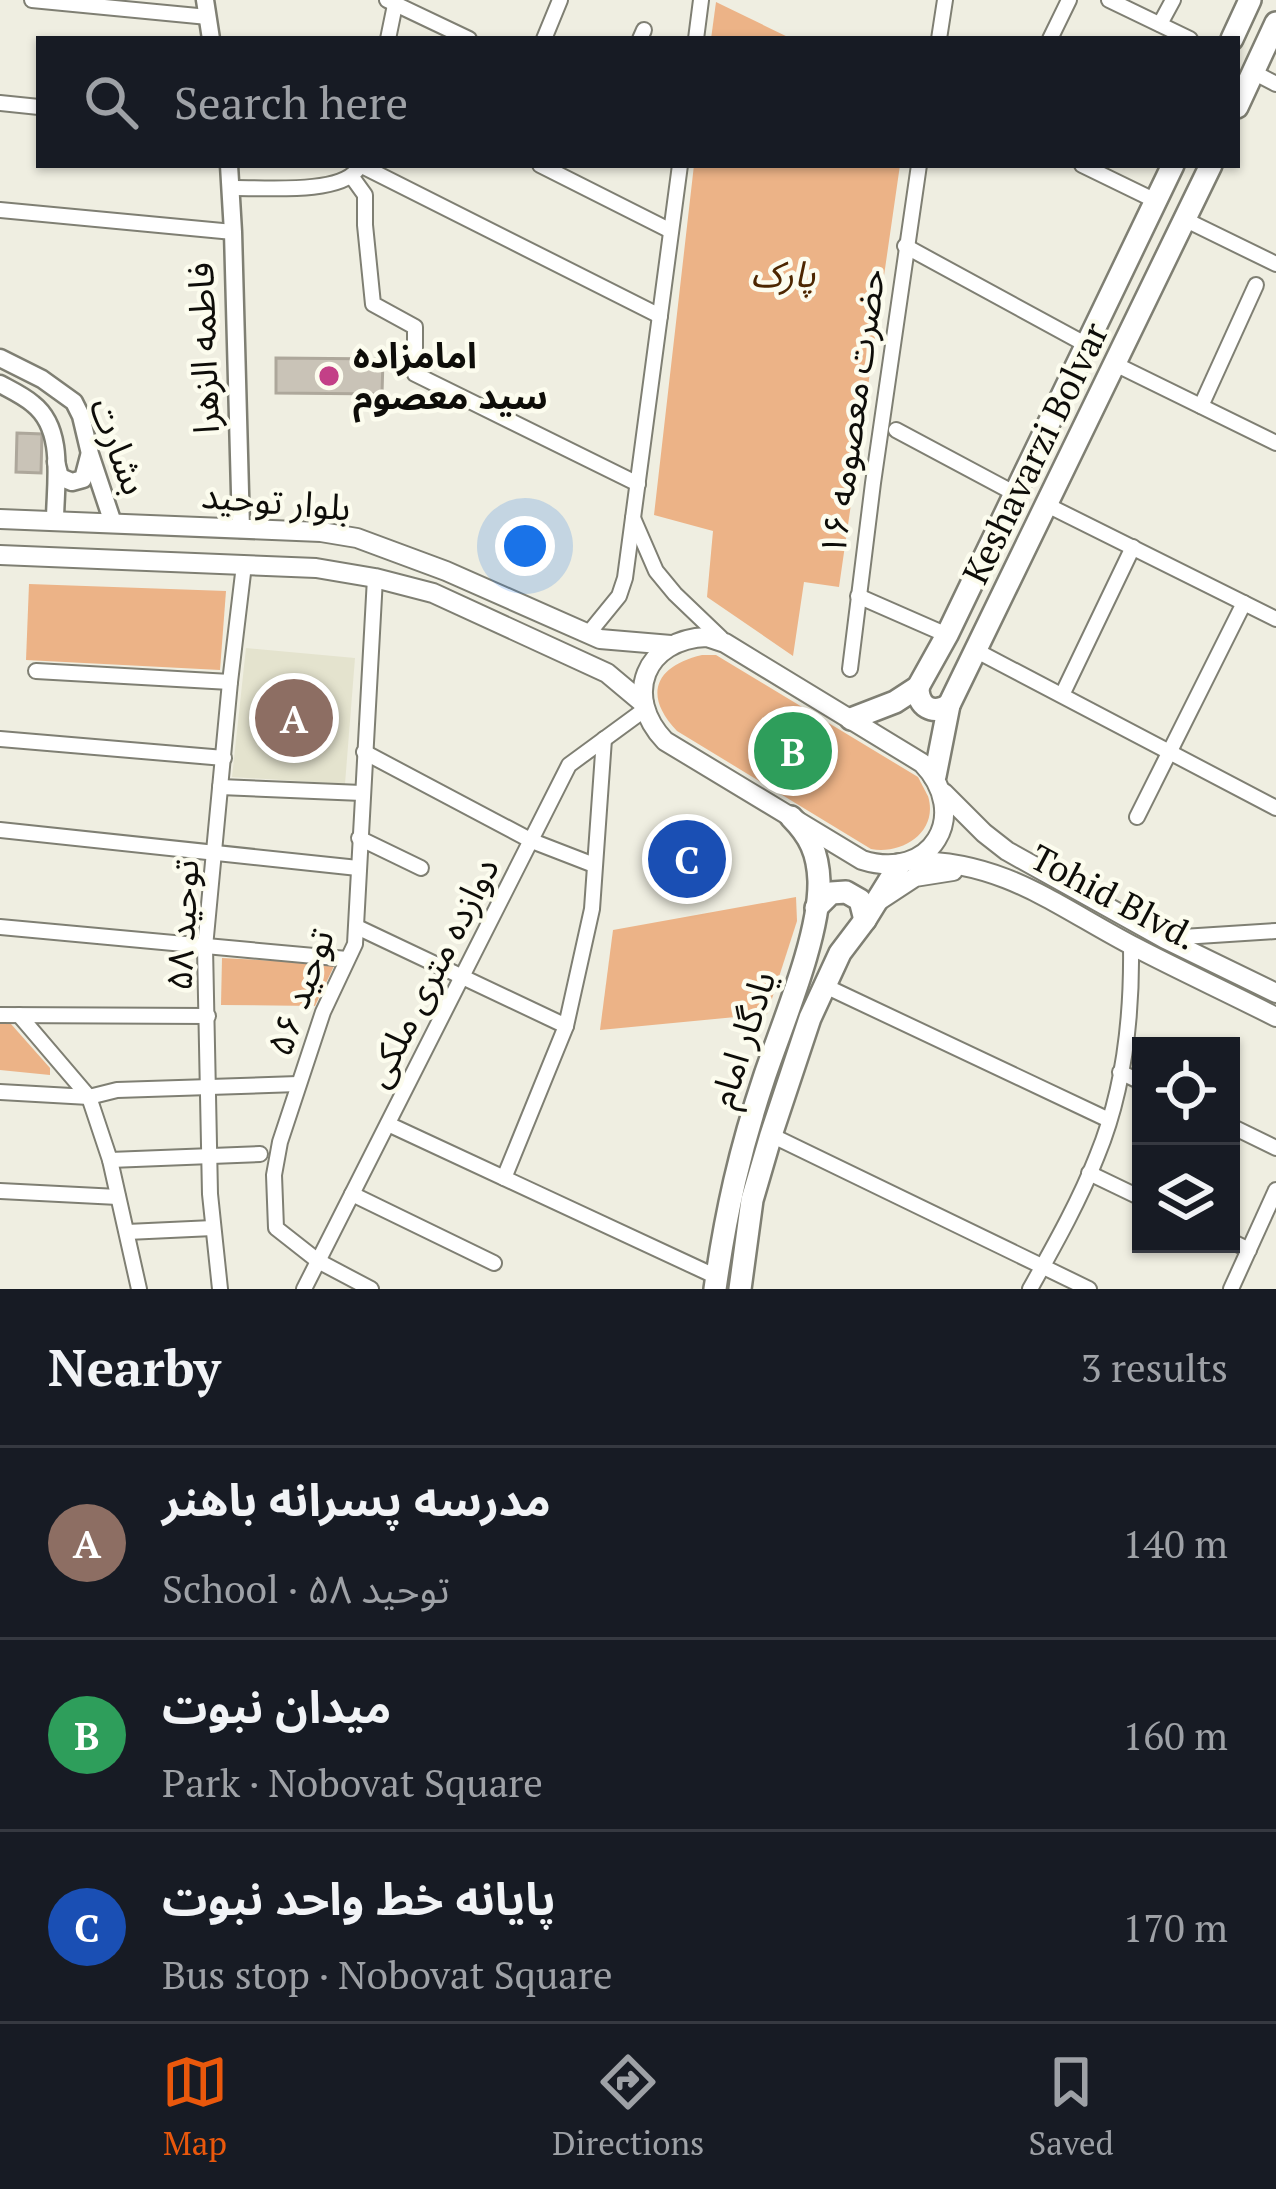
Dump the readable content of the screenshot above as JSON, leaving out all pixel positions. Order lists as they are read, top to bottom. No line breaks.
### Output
{"streets":{"main road":["Keshavarzi Bolvar","بلوار توحید","Tohid Blvd.","یادگار امام"],"street":["فاطمه الزهرا","حضرت معصومه ۱۶","بشارت","توحید ۵۸","دوازده متری ملکی","توحید ۵۶"]},"crossings":[["فاطمه الزهرا","بلوار توحید"],["بشارت","بلوار توحید"],["Keshavarzi Bolvar","Tohid Blvd."],["بلوار توحید","Tohid Blvd."],["بلوار توحید","توحید ۵۸"],["بلوار توحید","دوازده متری ملکی"],["بلوار توحید","توحید ۵۶"],["بلوار توحید","یادگار امام"],["Tohid Blvd.","یادگار امام"],["دوازده متری ملکی","توحید ۵۶"]],"parks":["پارک"],"places":["امامزاده سید معصوم"],"page":{"search":"Search here","pins":["A","B","C"],"heading":["Nearby","3 results"],"list":[{"mark":"A","name":"مدرسه پسرانه باهنر","note":"School · توحید ۵۸","value":"140 m"},{"mark":"B","name":"میدان نبوت","note":"Park · Nobovat Square","value":"160 m"},{"mark":"C","name":"پایانه خط واحد نبوت","note":"Bus stop · Nobovat Square","value":"170 m"}],"nav":["Map","Directions","Saved"]}}
